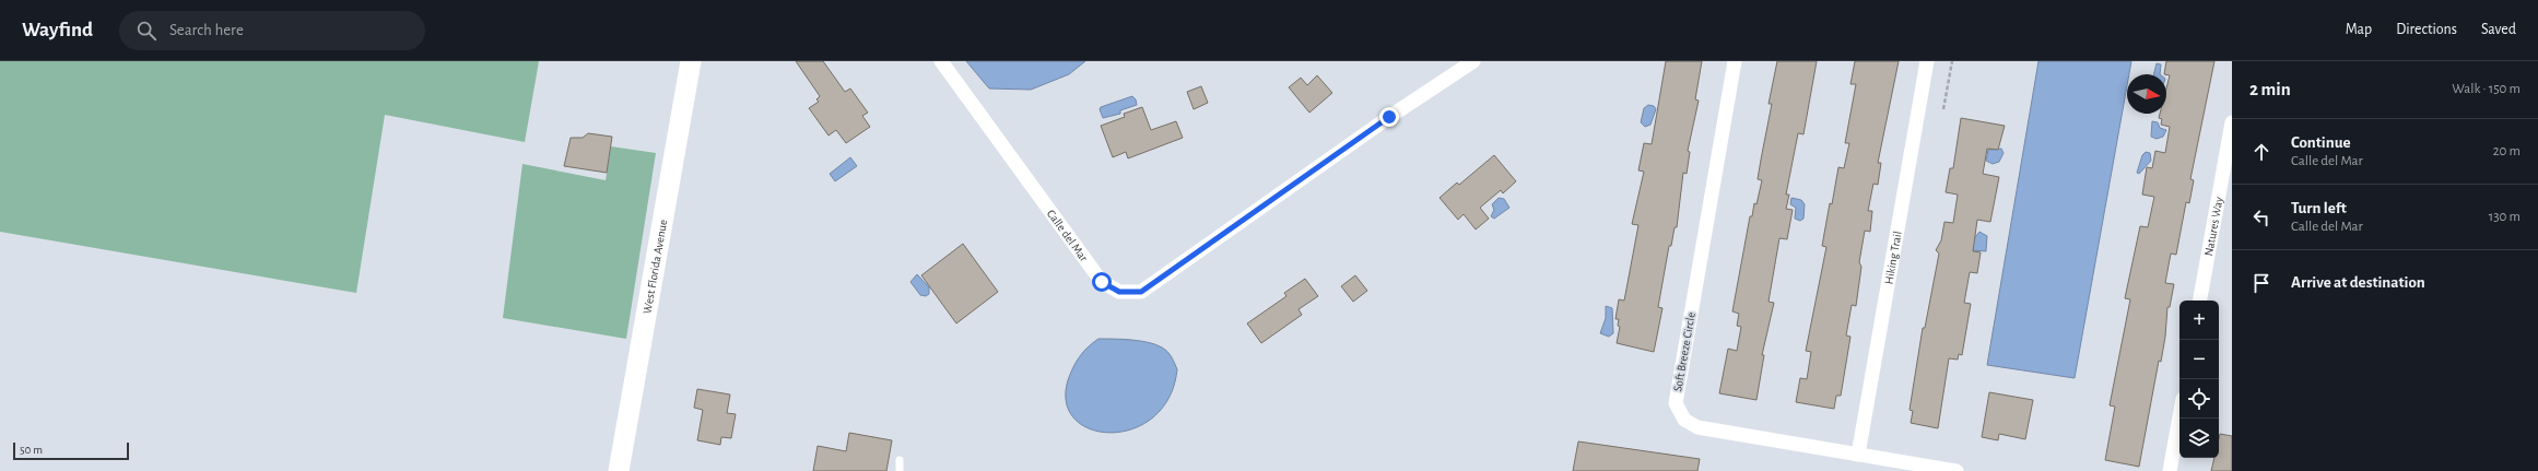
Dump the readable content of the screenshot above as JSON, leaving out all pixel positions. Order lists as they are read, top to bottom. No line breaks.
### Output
{"streets":{"street":["Natures Way","Calle del Mar","Hiking Trail","West Florida Avenue","Soft Breeze Circle"]},"crossings":[["Hiking Trail","Soft Breeze Circle"]],"scale_bar":"50 m","north":"right","page":{"header":"Wayfind","search":"Search here","nav":["Map","Directions","Saved"],"heading":["2 min","Walk · 150 m"],"list":[["Continue","Calle del Mar","20 m"],["Turn left","Calle del Mar","130 m"],"Arrive at destination"],"map_buttons":["+","−"],"scale":"50 m"}}
